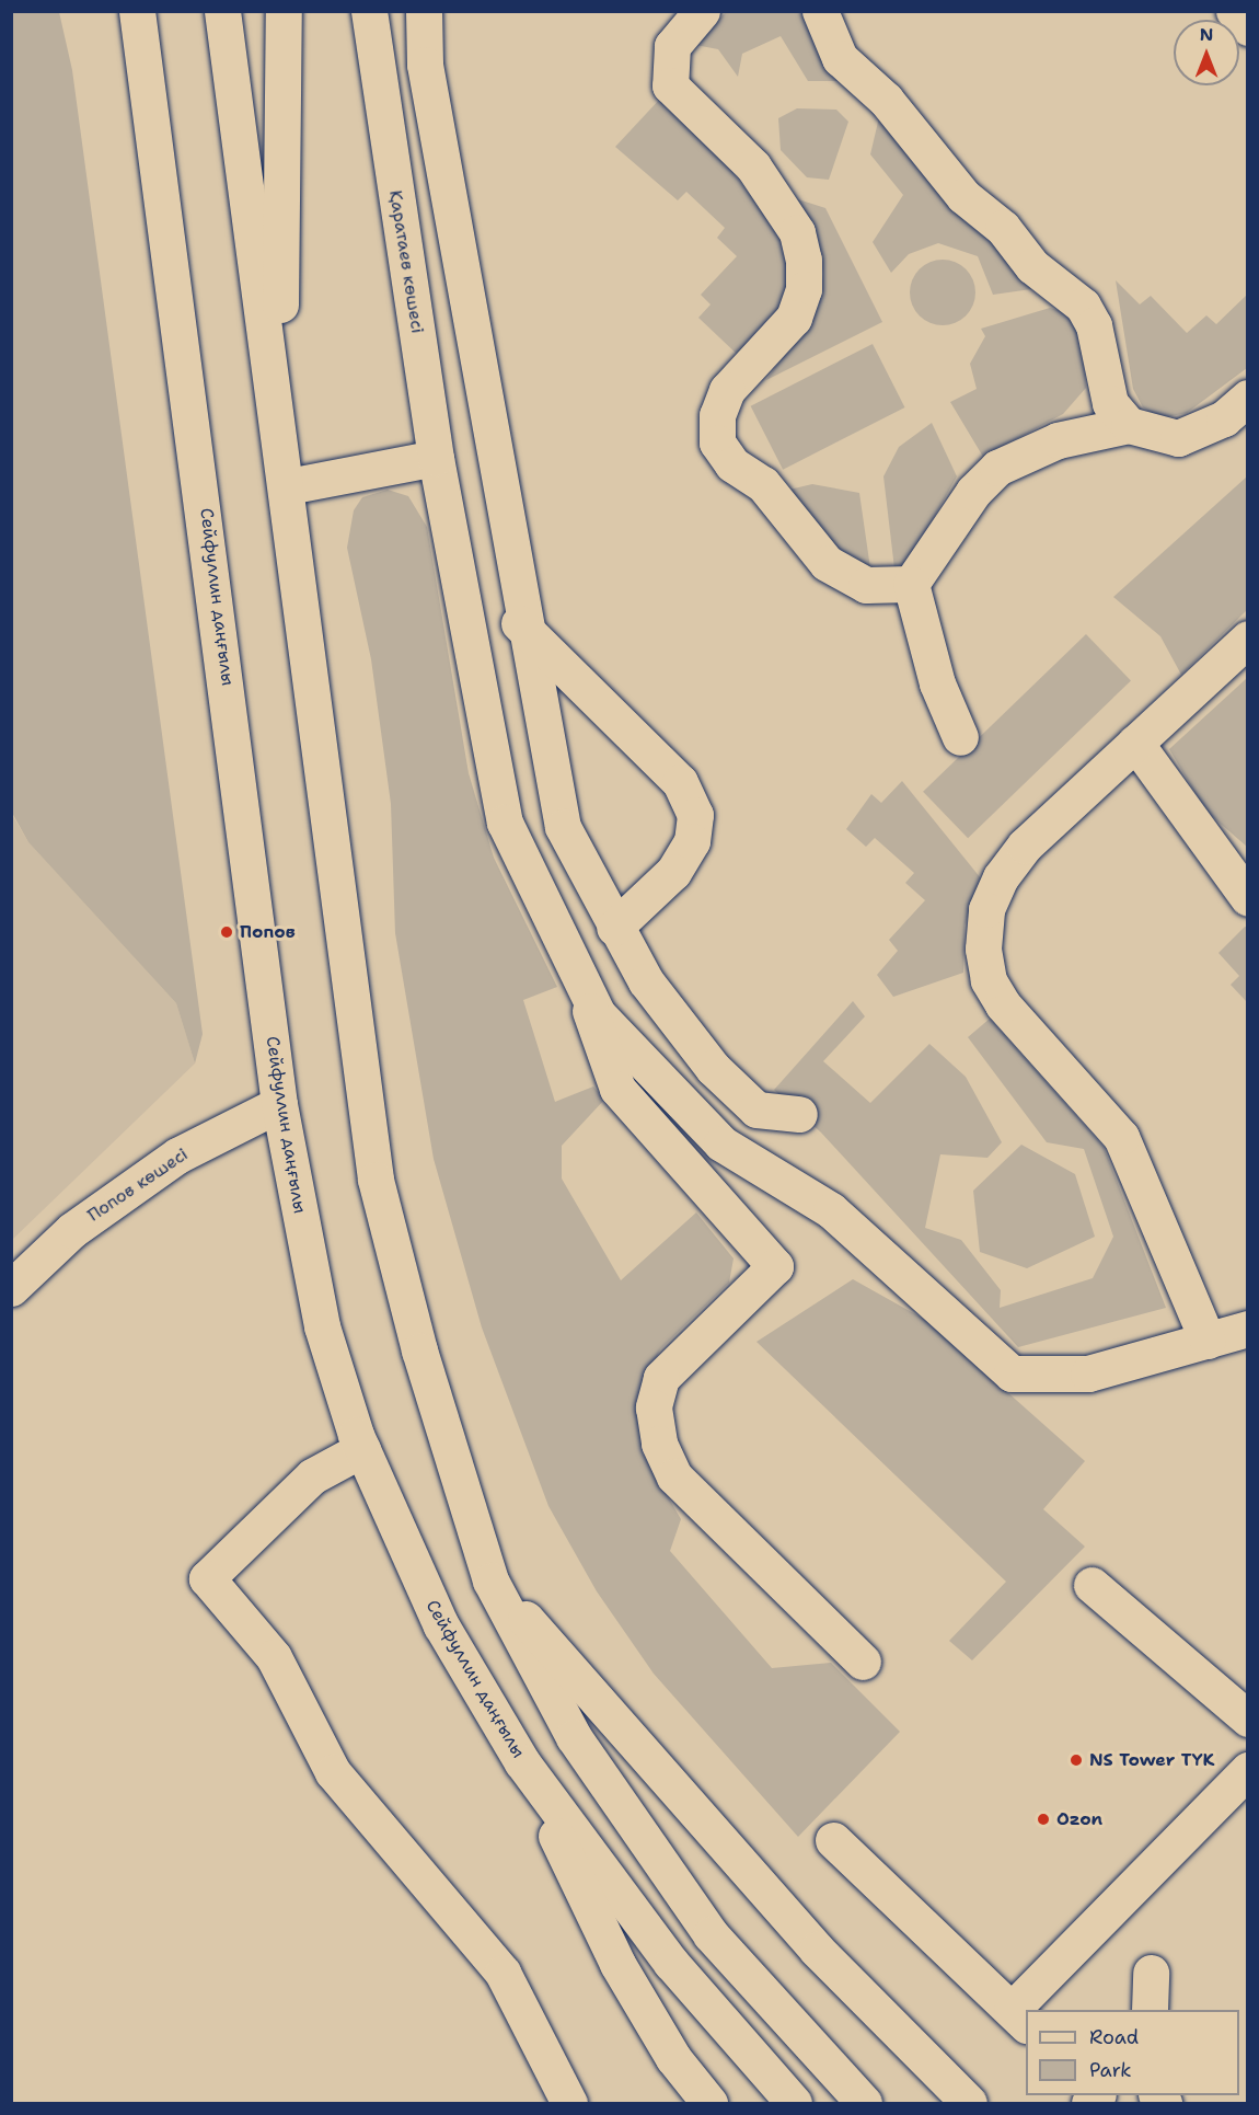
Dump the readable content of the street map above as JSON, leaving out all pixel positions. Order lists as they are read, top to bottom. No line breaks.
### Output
{"streets":{"main road":["Қаратаев көшесі","Сейфуллин даңғылы","Попов көшесі"]},"crossings":[["Сейфуллин даңғылы","Попов көшесі"]],"places":["Попов","NS Tower ТҮК","Ozon"],"legend":["Road","Park"],"north":"top"}
